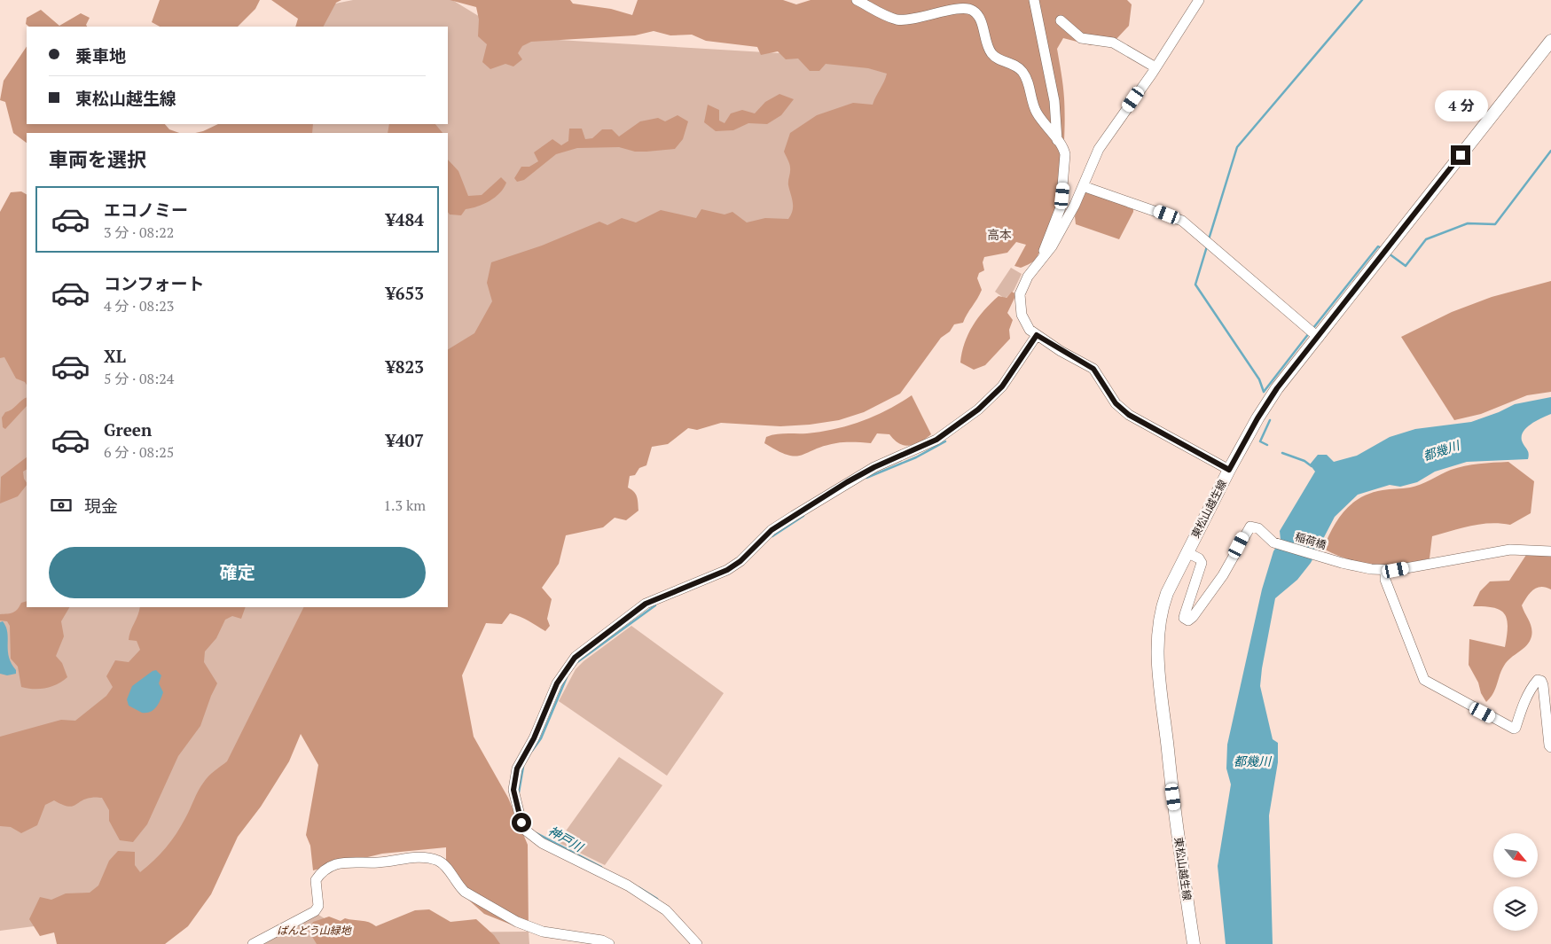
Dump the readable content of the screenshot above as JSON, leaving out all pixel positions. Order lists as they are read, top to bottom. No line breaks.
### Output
{"streets":{"main road":["東松山越生線"],"street":["稲荷橋"]},"crossings":[["東松山越生線","稲荷橋"]],"districts":["高本"],"water":["都幾川","神戸川"],"parks":["ばんどう山緑地"],"north":"bottom right","page":{"banner":["乗車地","東松山越生線"],"bubble":"4 分","heading":"車両を選択","list":[{"name":"エコノミー","note":"3 分 · 08:22","value":"¥484"},{"name":"コンフォート","note":"4 分 · 08:23","value":"¥653"},{"name":"XL","note":"5 分 · 08:24","value":"¥823"},{"name":"Green","note":"6 分 · 08:25","value":"¥407"}],"pay":["現金","1.3 km"],"buttons":"確定"}}
